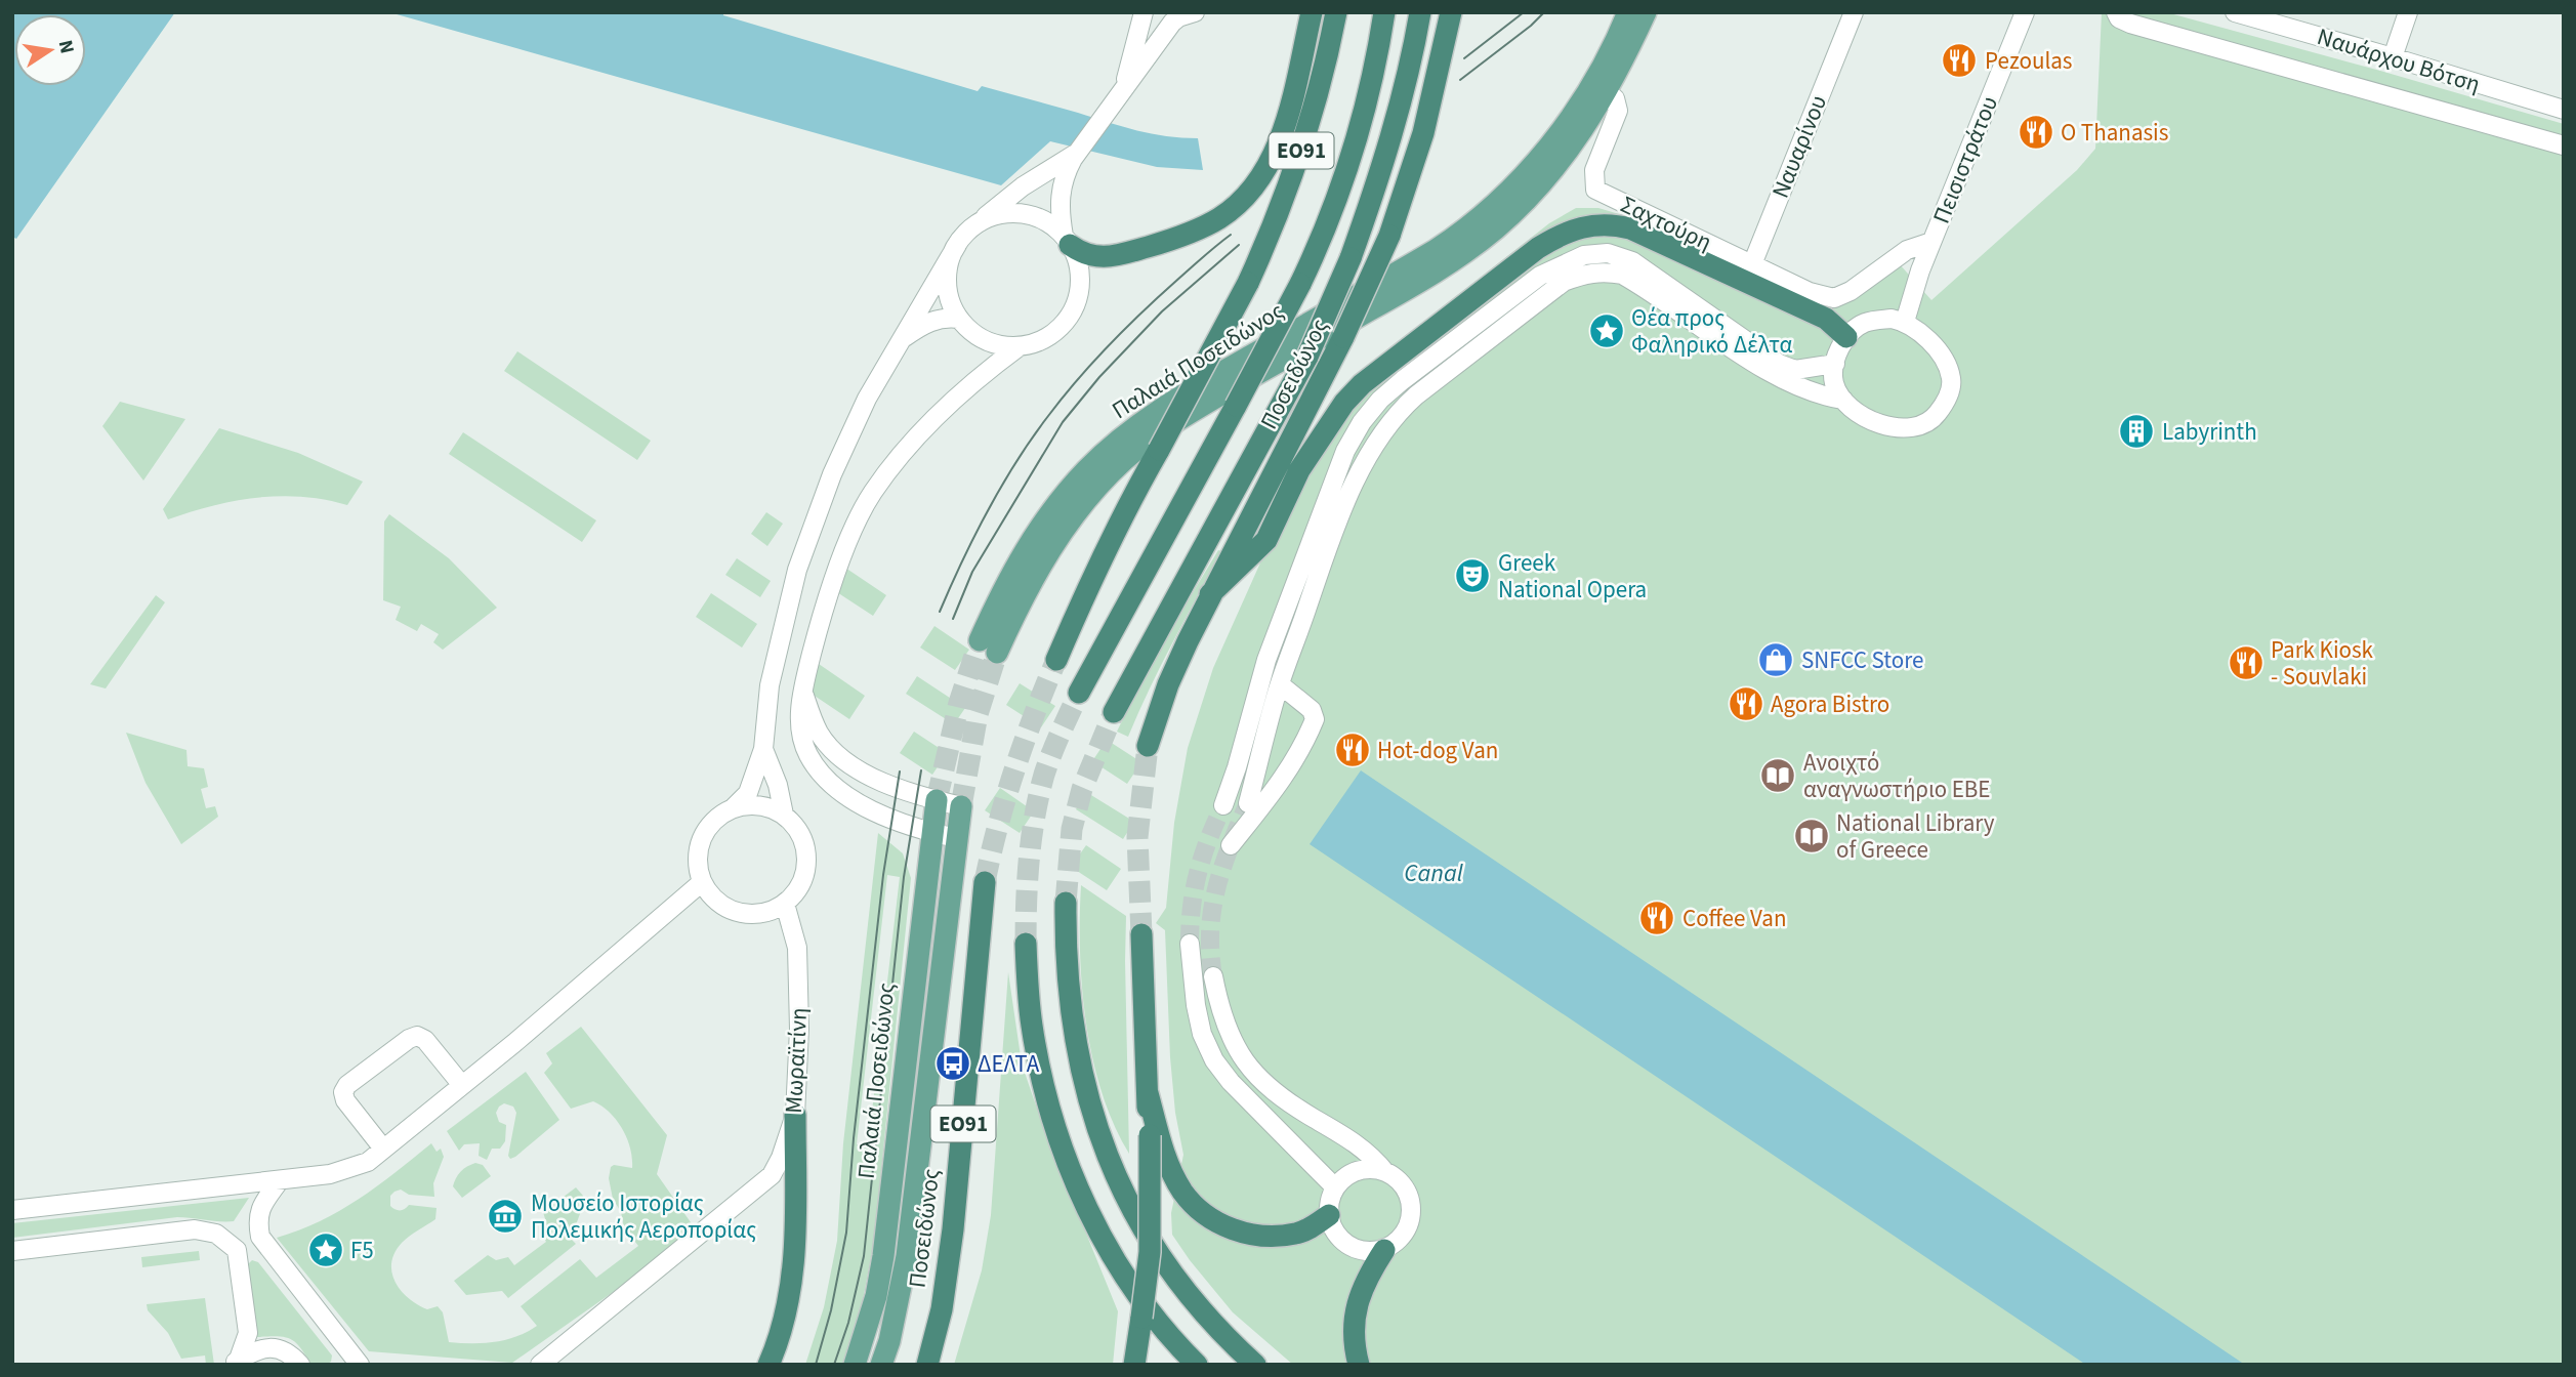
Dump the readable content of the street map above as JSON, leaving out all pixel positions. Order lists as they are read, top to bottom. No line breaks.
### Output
{"streets":{"highway":["ΕΟ91","Ποσειδώνος"],"main road":["Παλαιά Ποσειδώνος"],"street":["Ναυάρχου Βότση","Ναυαρίνου","Πεισιστράτου","Σαχτούρη","Μωραϊτίνη"]},"crossings":[["Ναυαρίνου","Σαχτούρη"],["Πεισιστράτου","Σαχτούρη"],["Σαχτούρη","Παλαιά Ποσειδώνος"]],"water":["Canal"],"places":{"restaurant":["Pezoulas","O Thanasis","Park Kiosk - Souvlaki","Agora Bistro","Hot-dog Van","Coffee Van"],"place":["Θέα προς Φαληρικό Δέλτα","F5"],"building":["Labyrinth"],"theatre":["Greek National Opera"],"shop":["SNFCC Store"],"library":["Ανοιχτό αναγνωστήριο ΕΒΕ","National Library of Greece"],"bus stop":["ΔΕΛΤΑ"],"museum":["Μουσείο Ιστορίας Πολεμικής Αεροπορίας"]},"north":"right"}
